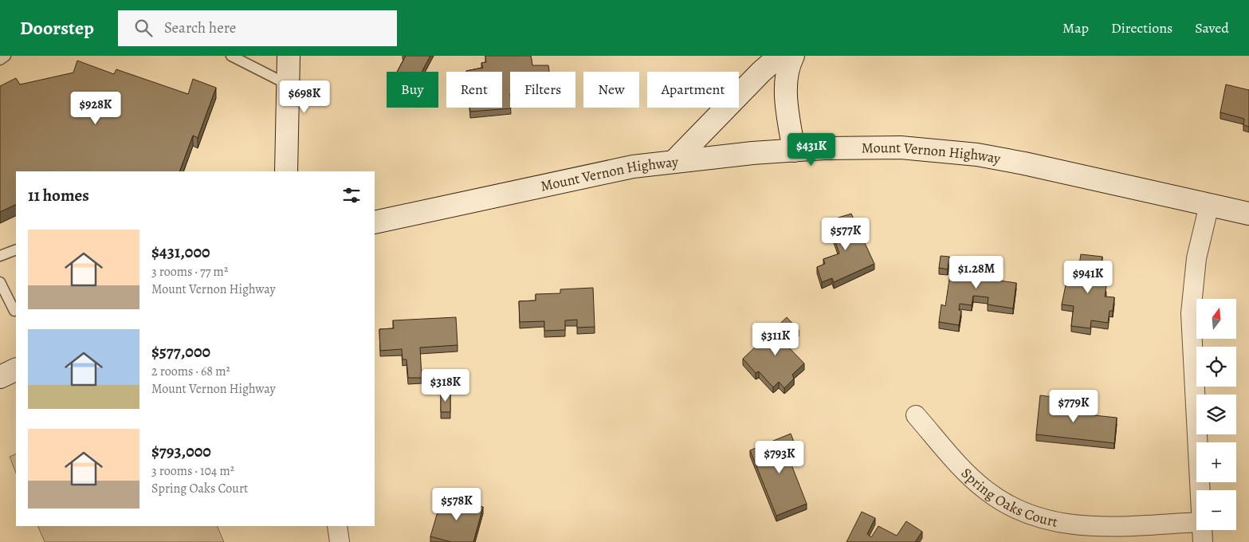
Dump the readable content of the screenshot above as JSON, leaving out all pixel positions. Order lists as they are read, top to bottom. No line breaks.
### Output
{"streets":{"street":["Mount Vernon Highway","Spring Oaks Court"]},"north":"top","page":{"header":"Doorstep","search":"Search here","nav":["Map","Directions","Saved"],"chip":["Buy","Rent","Filters","New","Apartment"],"price":["$698K","$928K","$431K","$577K","$1.28M","$941K","$311K","$318K","$779K","$793K","$578K"],"heading":"11 homes","list":[{"name":"$431,000","note":"3 rooms · 77 m² · Mount Vernon Highway"},{"name":"$577,000","note":"2 rooms · 68 m² · Mount Vernon Highway"},{"name":"$793,000","note":"3 rooms · 104 m² · Spring Oaks Court"}],"map_buttons":["+","−"]}}
